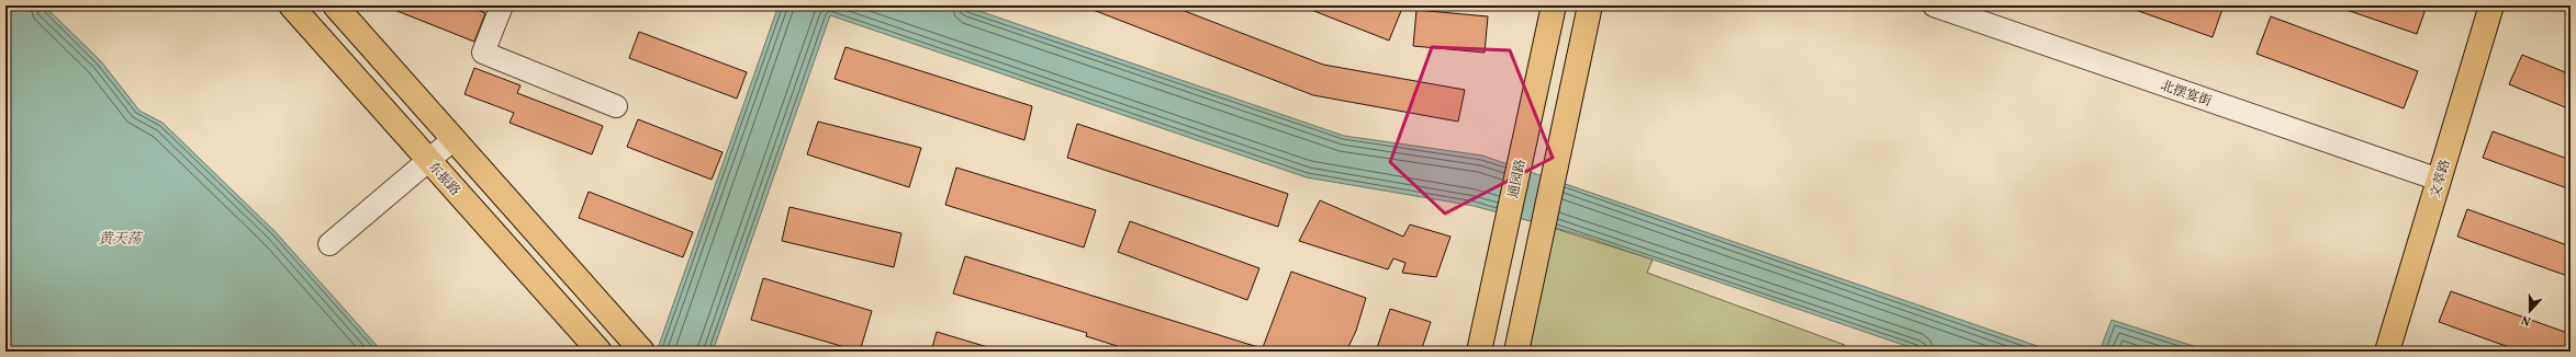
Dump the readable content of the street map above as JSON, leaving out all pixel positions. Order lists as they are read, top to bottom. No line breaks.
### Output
{"streets":{"main road":["东振路","通园路","文萃路"],"street":["北摆宴街"]},"crossings":[["北摆宴街","文萃路"]],"water":["黄天荡"],"north":"bottom"}
